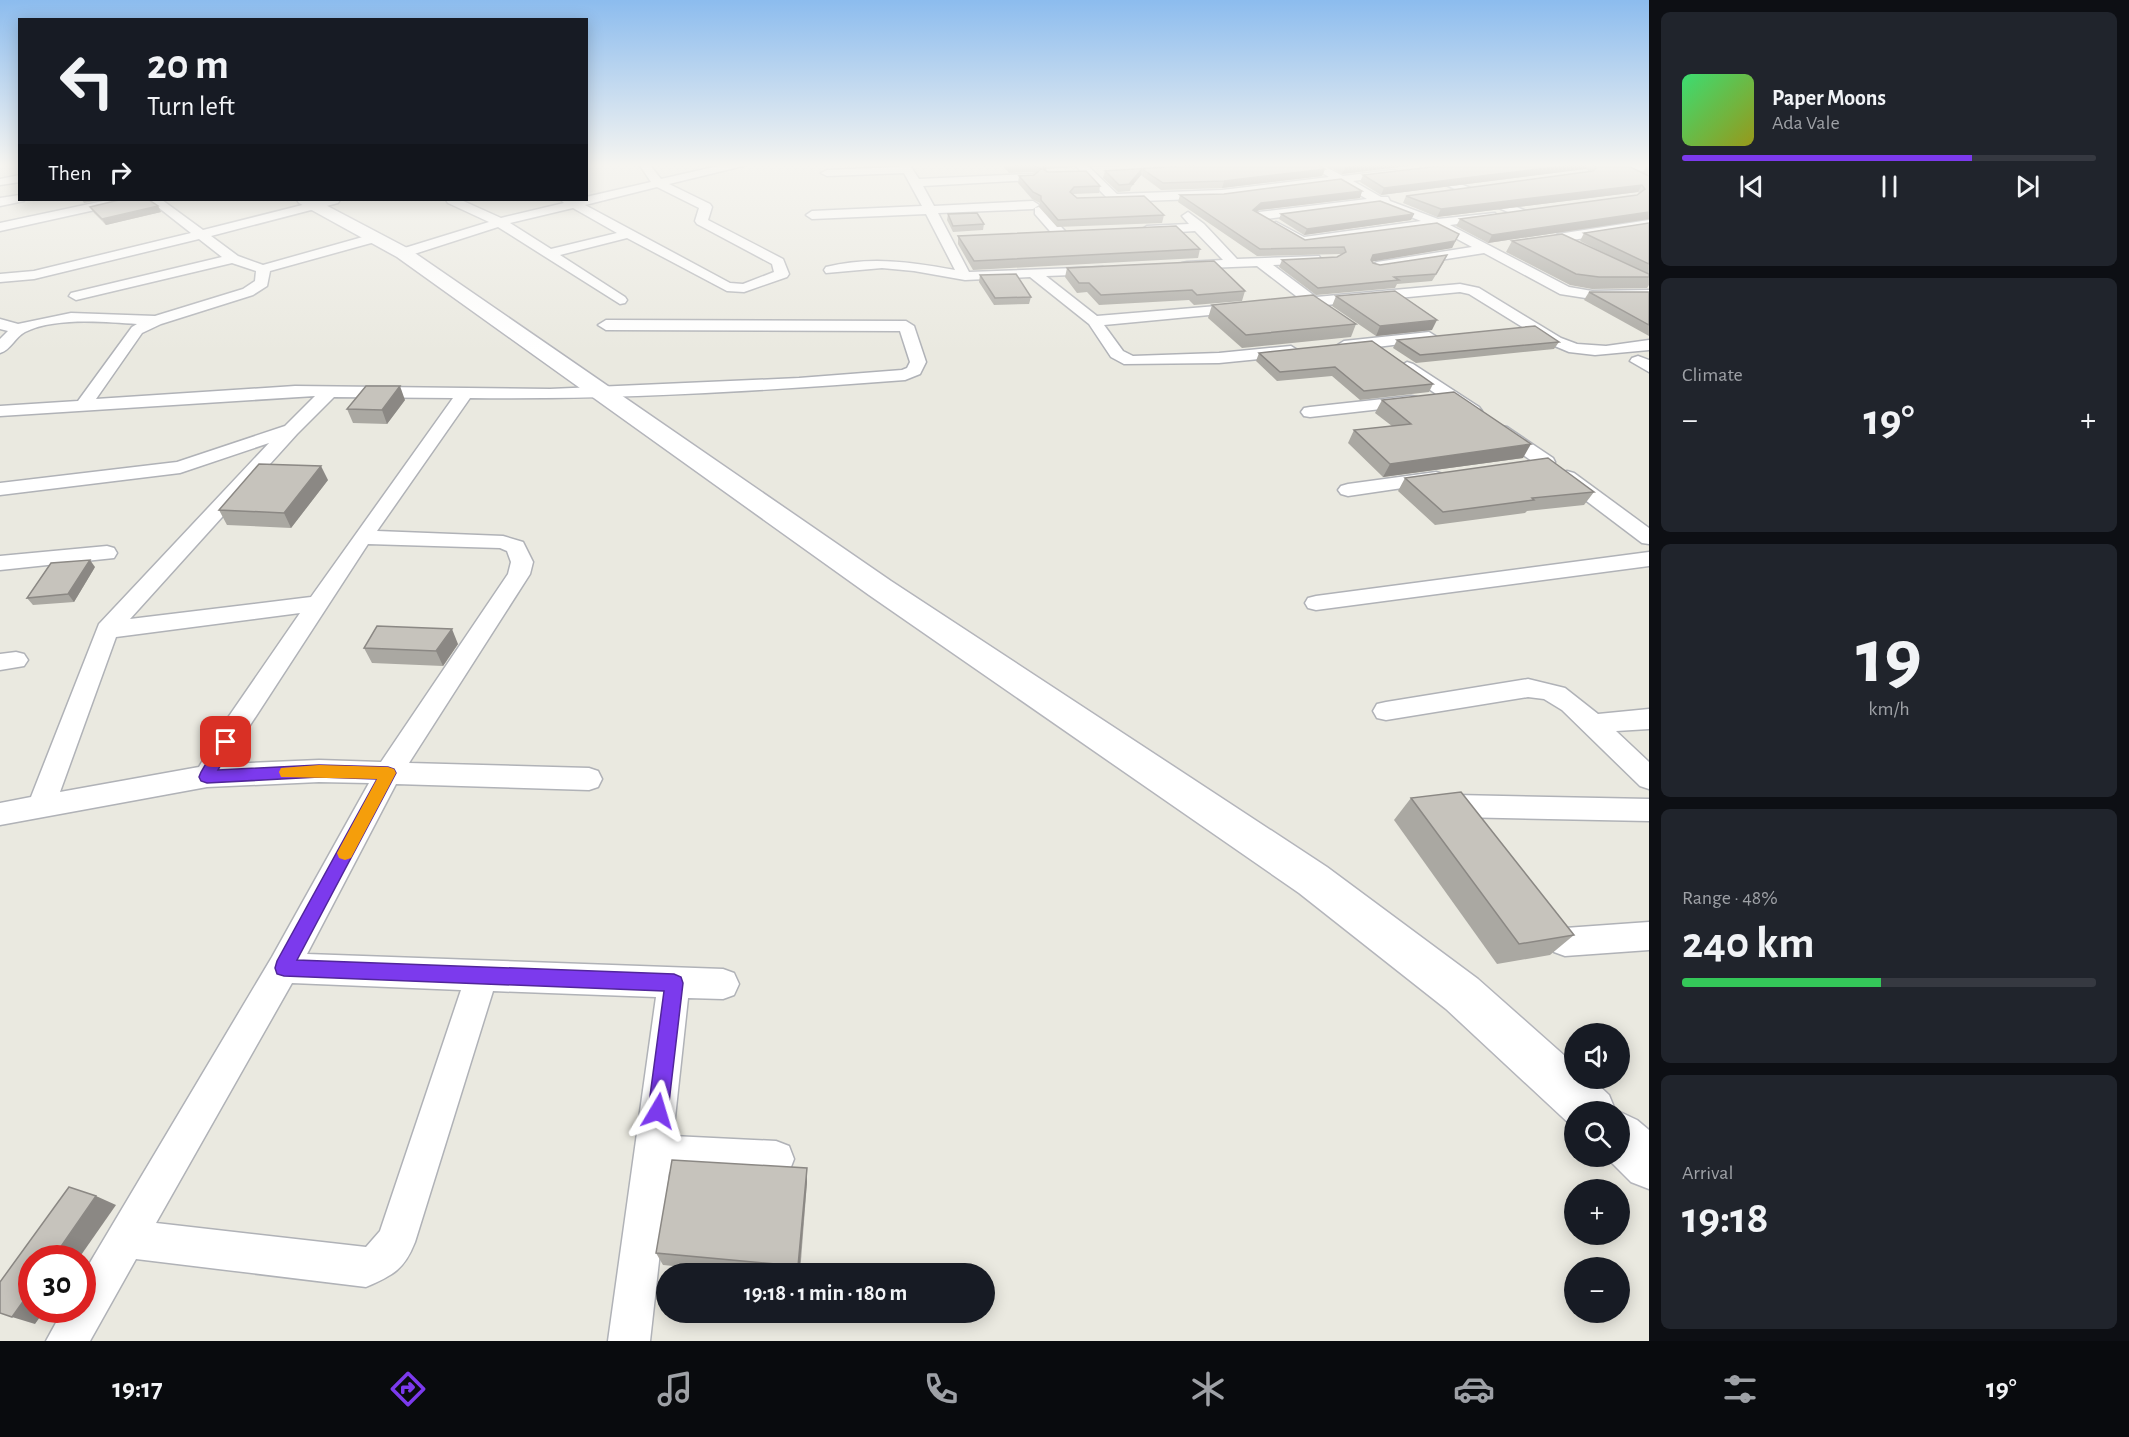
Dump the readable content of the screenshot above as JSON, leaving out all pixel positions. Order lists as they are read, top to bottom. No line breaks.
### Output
{"page":{"turn":["20 m","Turn left"],"song":["Paper Moons","Ada Vale"],"then":"Then","tile":["Climate",["19","km/h"],["Range · 48%","240 km"],["Arrival","19:18"]],"heat":["−","19°","+"],"map_buttons":["+","−"],"limit":"30","trip":"19:18 · 1 min · 180 m","tabs":["19:17","19°"]}}
